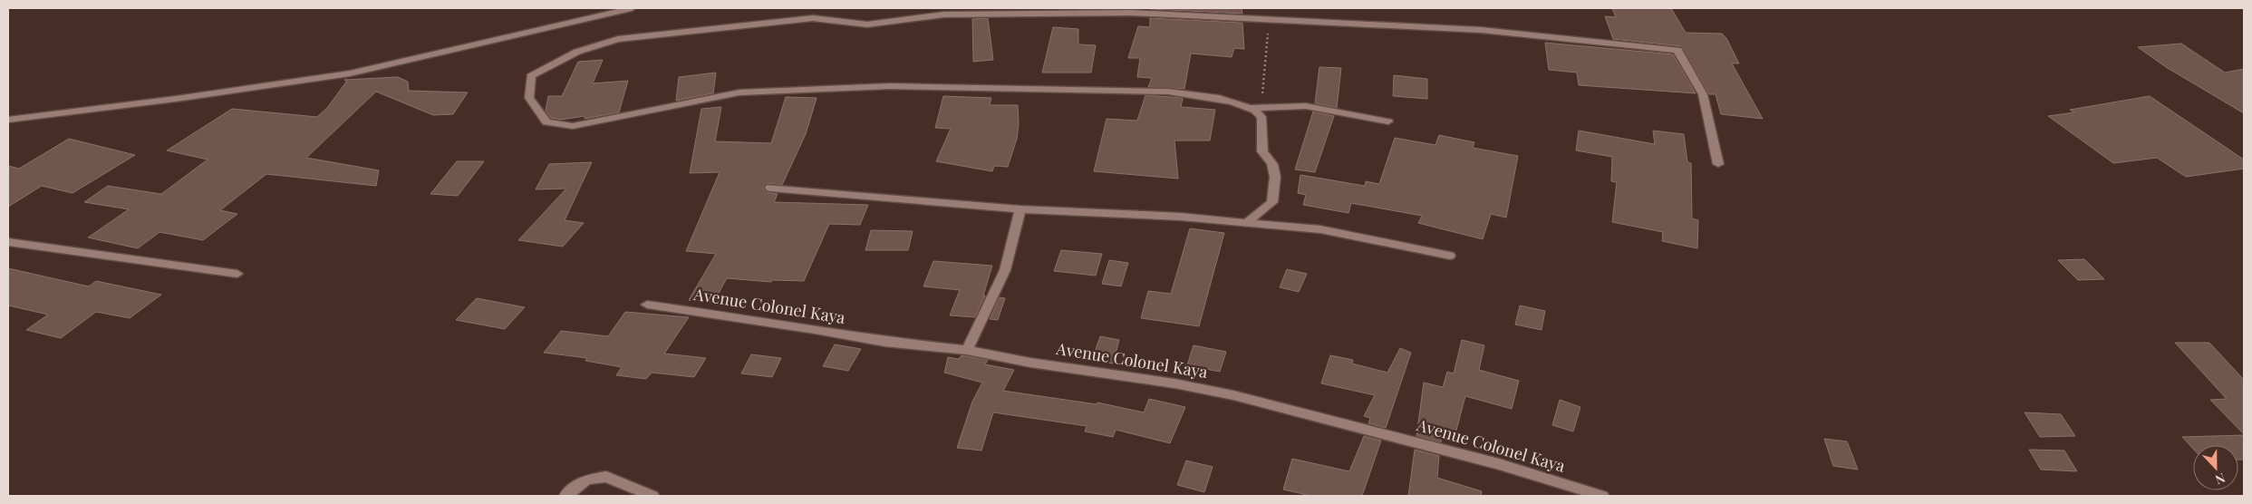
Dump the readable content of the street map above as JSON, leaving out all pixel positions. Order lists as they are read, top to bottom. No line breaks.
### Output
{"streets":{"street":["Avenue Colonel Kaya"]},"north":"bottom"}
